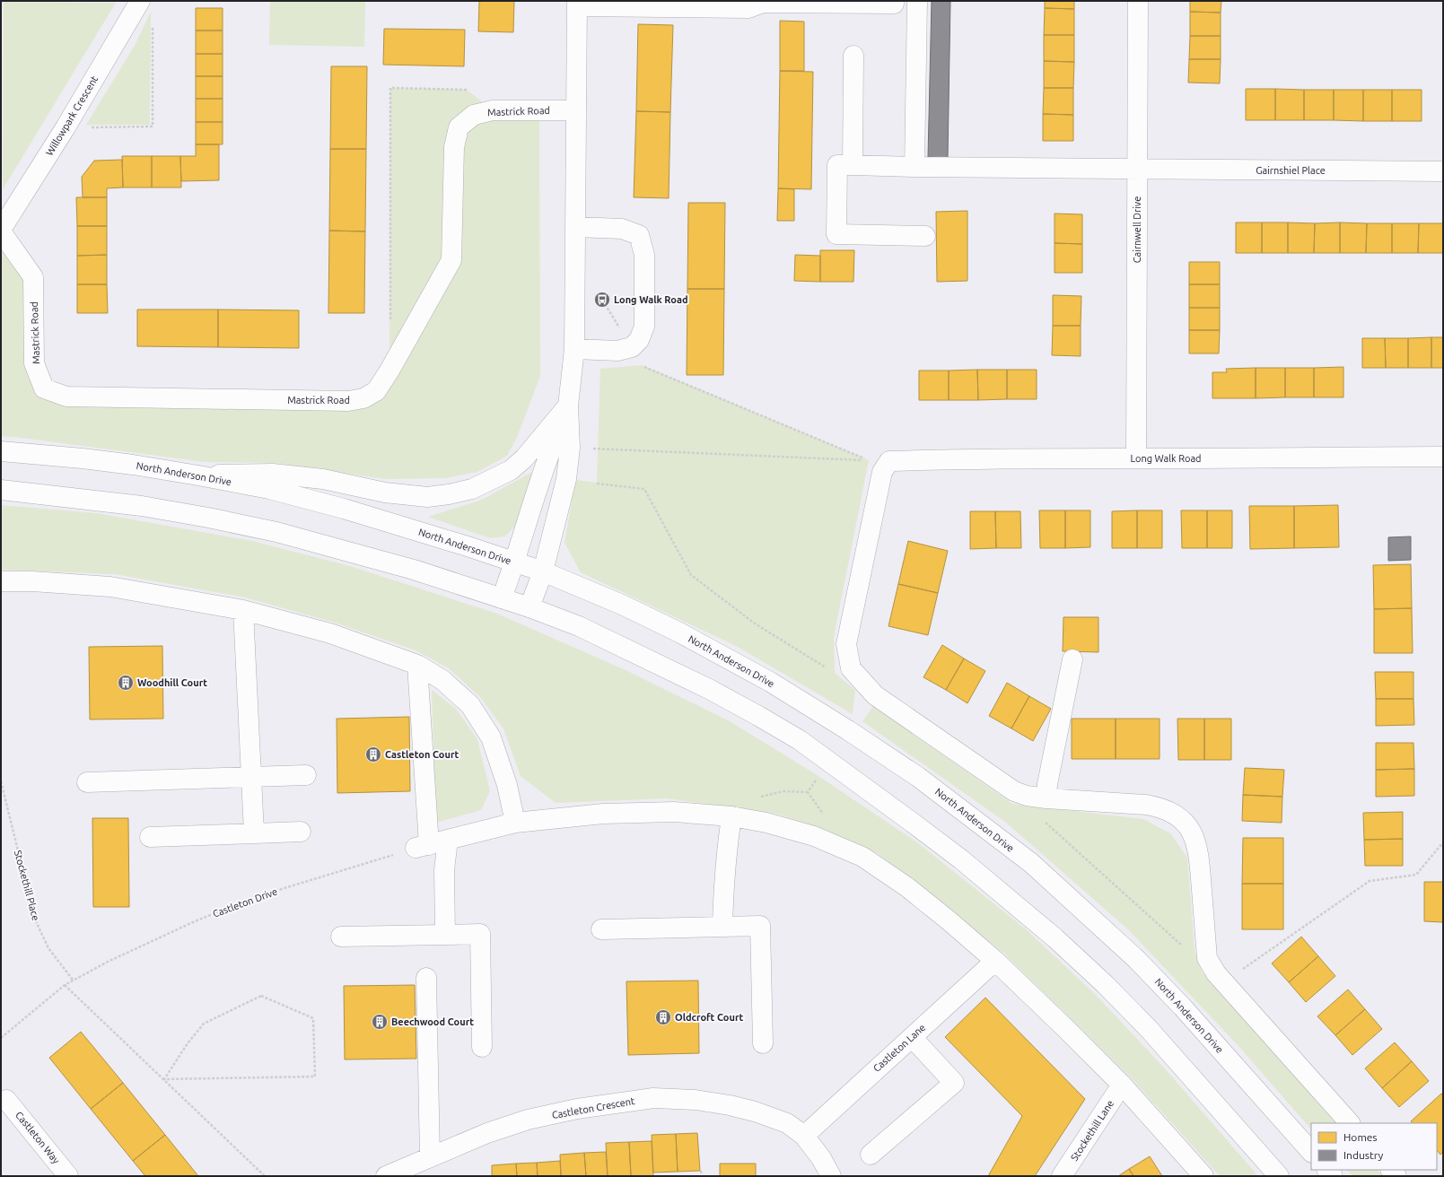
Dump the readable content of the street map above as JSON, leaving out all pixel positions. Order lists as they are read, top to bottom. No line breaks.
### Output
{"streets":{"street":["Mastrick Road","Willowpark Crescent","Gairnshiel Place","Cairnwell Drive","Long Walk Road","North Anderson Drive","Castleton Lane","Castleton Crescent","Stockethill Lane","Castleton Way"],"path":["Stockethill Place","Castleton Drive"]},"crossings":[["Mastrick Road","Willowpark Crescent"],["Gairnshiel Place","Cairnwell Drive"],["Cairnwell Drive","Long Walk Road"],["Stockethill Place","Castleton Drive"],["Castleton Lane","Castleton Crescent"]],"places":{"bus stop":["Long Walk Road"],"building":["Woodhill Court","Castleton Court","Oldcroft Court","Beechwood Court"]},"legend":["Homes","Industry"]}
